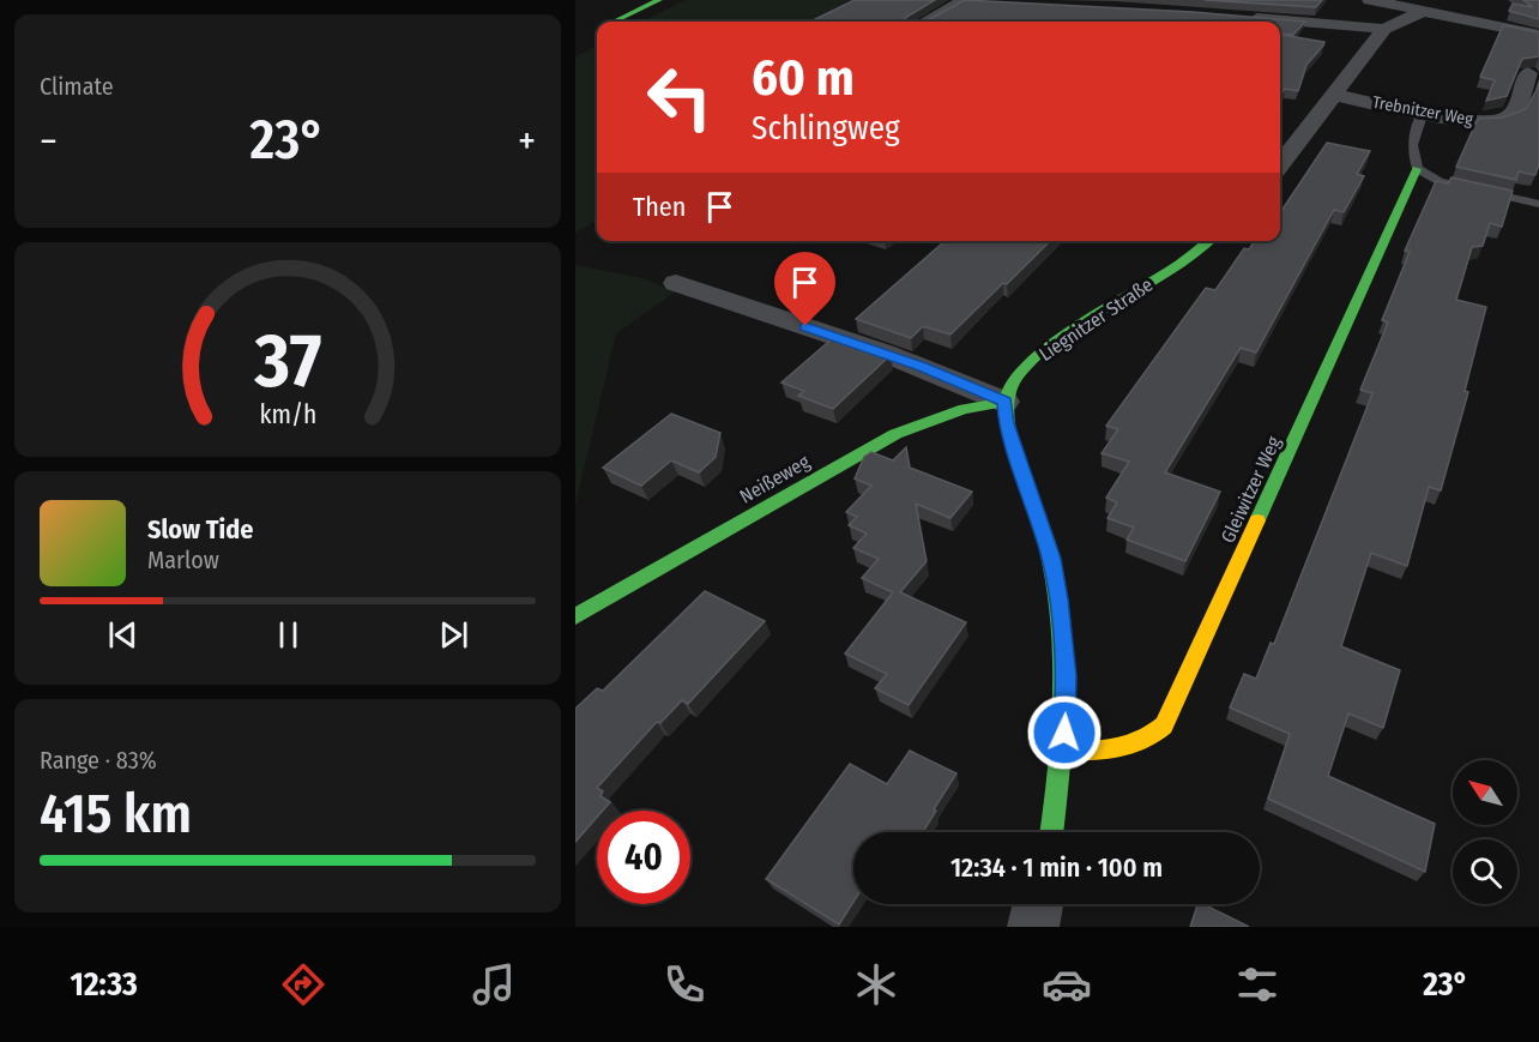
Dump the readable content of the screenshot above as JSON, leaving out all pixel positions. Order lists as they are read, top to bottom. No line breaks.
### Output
{"streets":{"main road":["Liegnitzer Straße","Neißeweg","Gleiwitzer Weg"],"street":["Trebnitzer Weg"]},"crossings":[["Liegnitzer Straße","Neißeweg"]],"north":"top left","page":{"tile":["Climate",["Range · 83%","415 km"]],"turn":["60 m","Schlingweg"],"heat":["−","23°","+"],"then":"Then","song":["Slow Tide","Marlow"],"limit":"40","trip":"12:34 · 1 min · 100 m","tabs":["12:33","23°"],"gauge":["37","km/h"]}}
